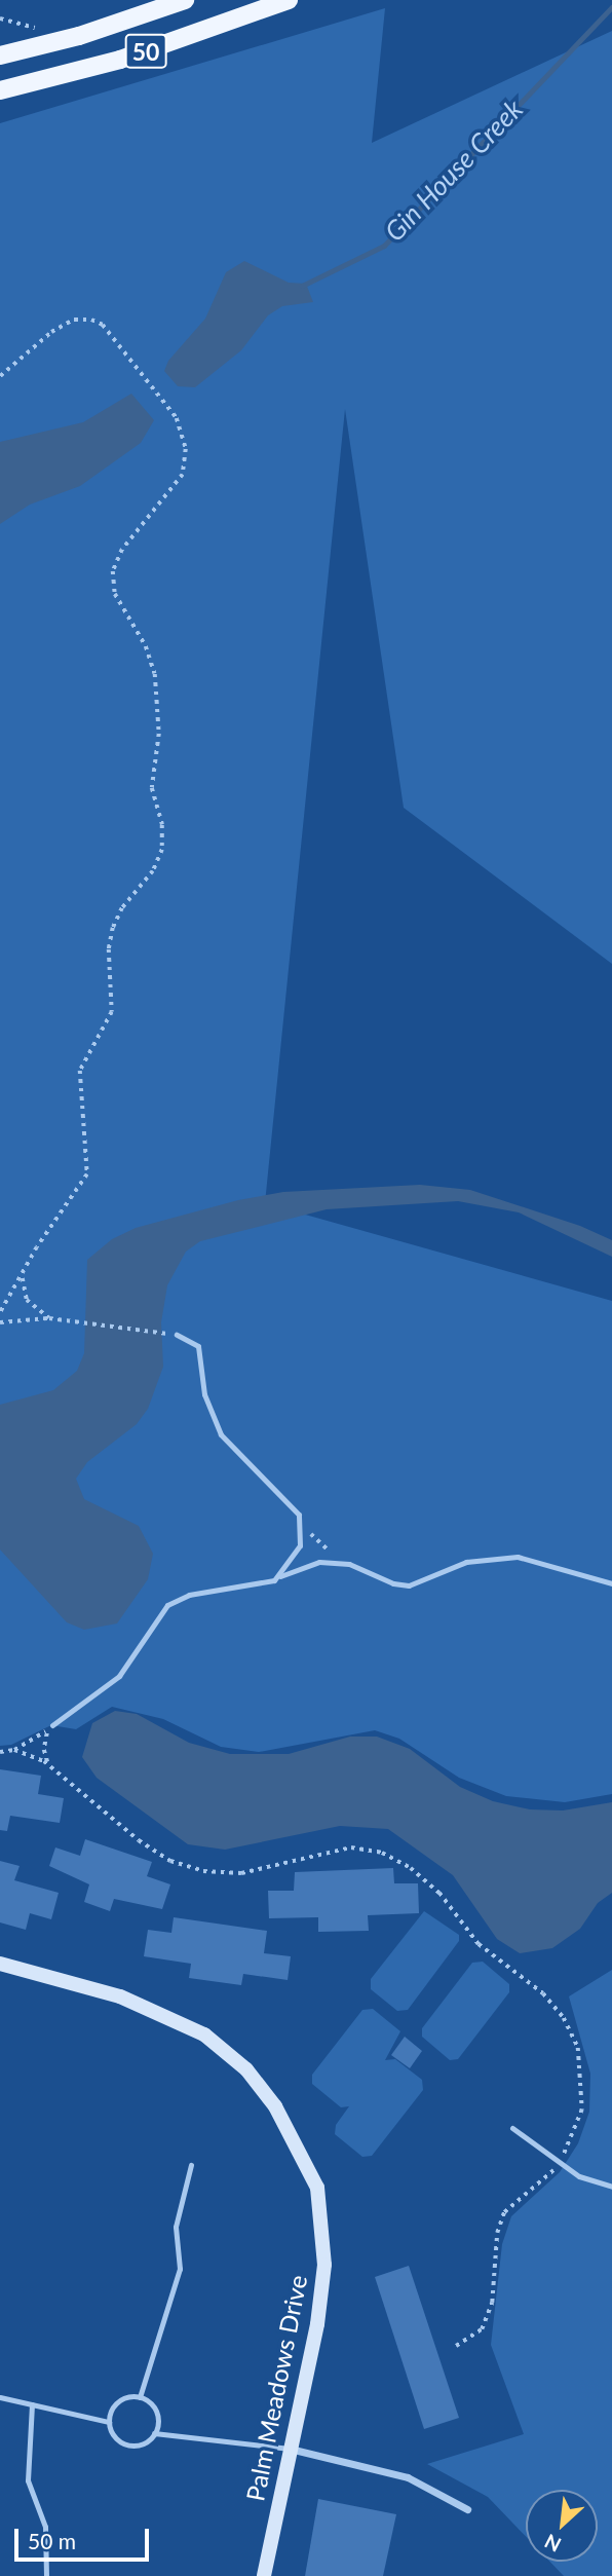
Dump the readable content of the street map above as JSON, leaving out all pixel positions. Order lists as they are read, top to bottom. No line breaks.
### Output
{"streets":{"main road":["50"],"street":["Palm Meadows Drive"]},"water":["Gin House Creek"],"scale_bar":"50 m","north":"bottom left"}
